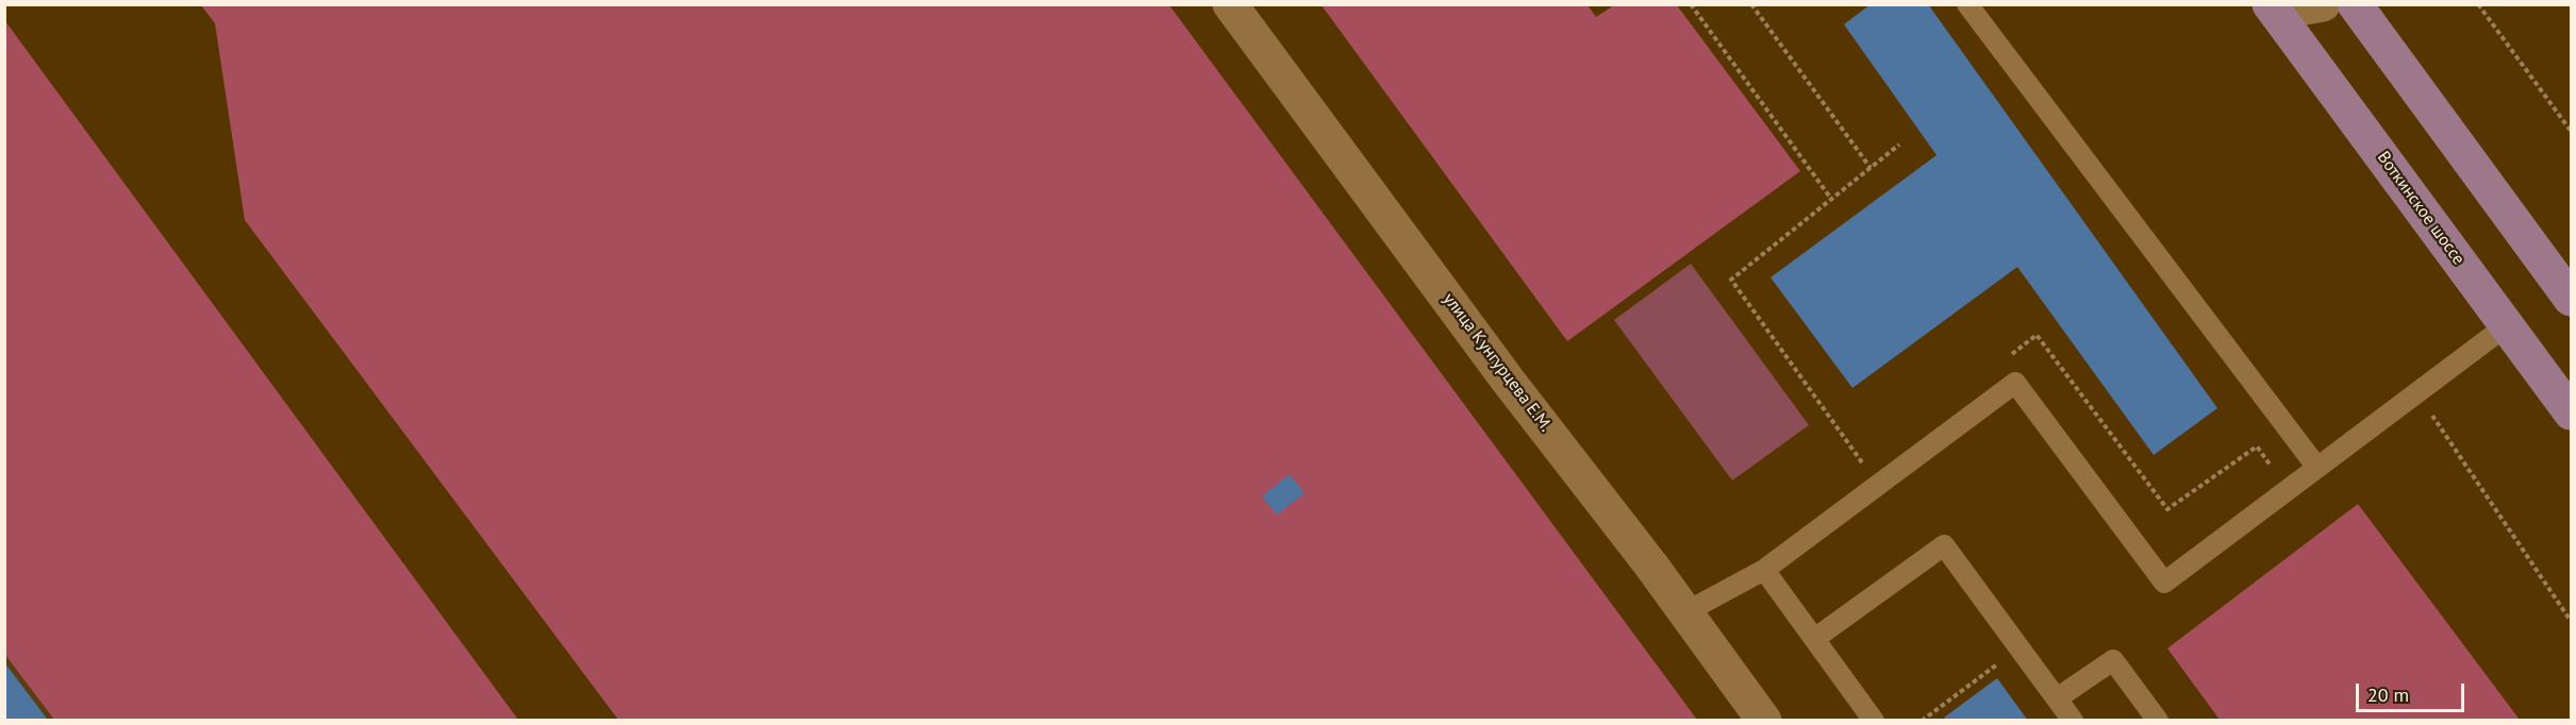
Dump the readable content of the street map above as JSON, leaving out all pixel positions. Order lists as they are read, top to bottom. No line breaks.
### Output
{"streets":{"main road":["Воткинское шоссе"],"street":["улица Кунгурцева Е.М."]},"scale_bar":"20 m"}
